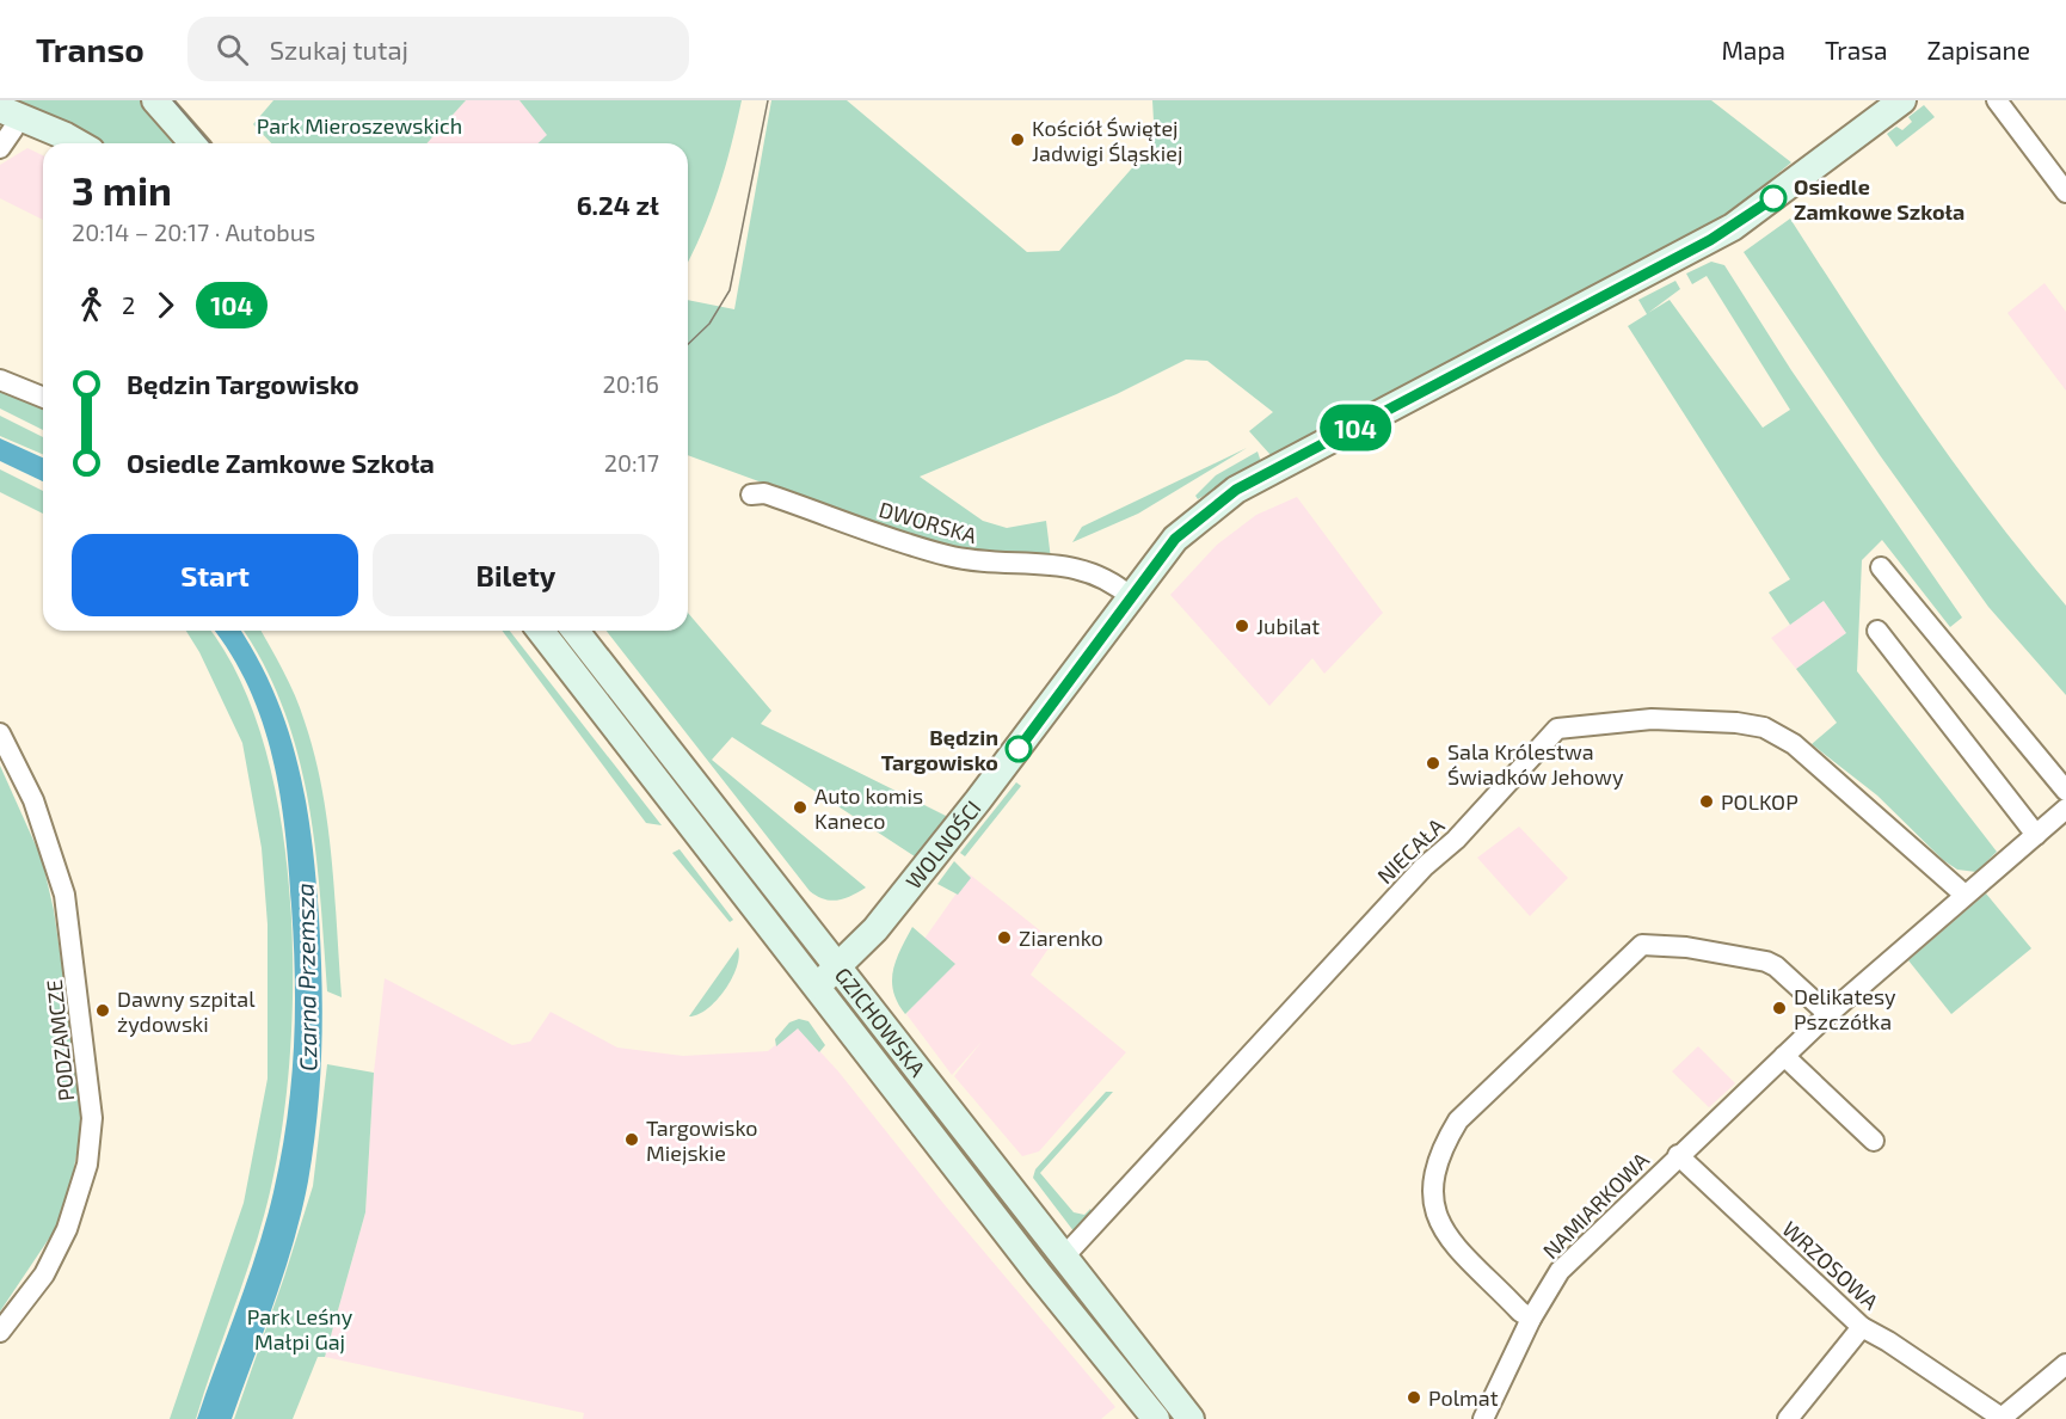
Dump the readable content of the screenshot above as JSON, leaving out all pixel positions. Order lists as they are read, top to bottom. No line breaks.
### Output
{"streets":{"street":["DWORSKA","WOLNOŚCI","NIECAŁA","GZICHOWSKA","PODZAMCZE","NAMIARKOWA","WRZOSOWA"]},"crossings":[["DWORSKA","WOLNOŚCI"],["WOLNOŚCI","GZICHOWSKA"],["NIECAŁA","GZICHOWSKA"],["NIECAŁA","NAMIARKOWA"],["NAMIARKOWA","WRZOSOWA"]],"water":["Czarna Przemsza"],"parks":["Park Mieroszewskich","Park Leśny Małpi Gaj"],"places":["Kościół Świętej Jadwigi Śląskiej","Osiedle Zamkowe Szkoła","Jubilat","Będzin Targowisko","Sala Królestwa Świadków Jehowy","POLKOP","Auto komis Kaneco","Ziarenko","Delikatesy Pszczółka","Dawny szpital żydowski","Targowisko Miejskie","Polmat"],"lines":["bus line 104"],"page":{"header":"Transo","search":"Szukaj tutaj","nav":["Mapa","Trasa","Zapisane"],"on_map":"104","heading":["3 min","20:14 – 20:17 · Autobus","6.24 zł"],"legs":["2","104"],"list":[{"name":"Będzin Targowisko","value":"20:16"},{"name":"Osiedle Zamkowe Szkoła","value":"20:17"}],"buttons":["Start","Bilety"]}}
